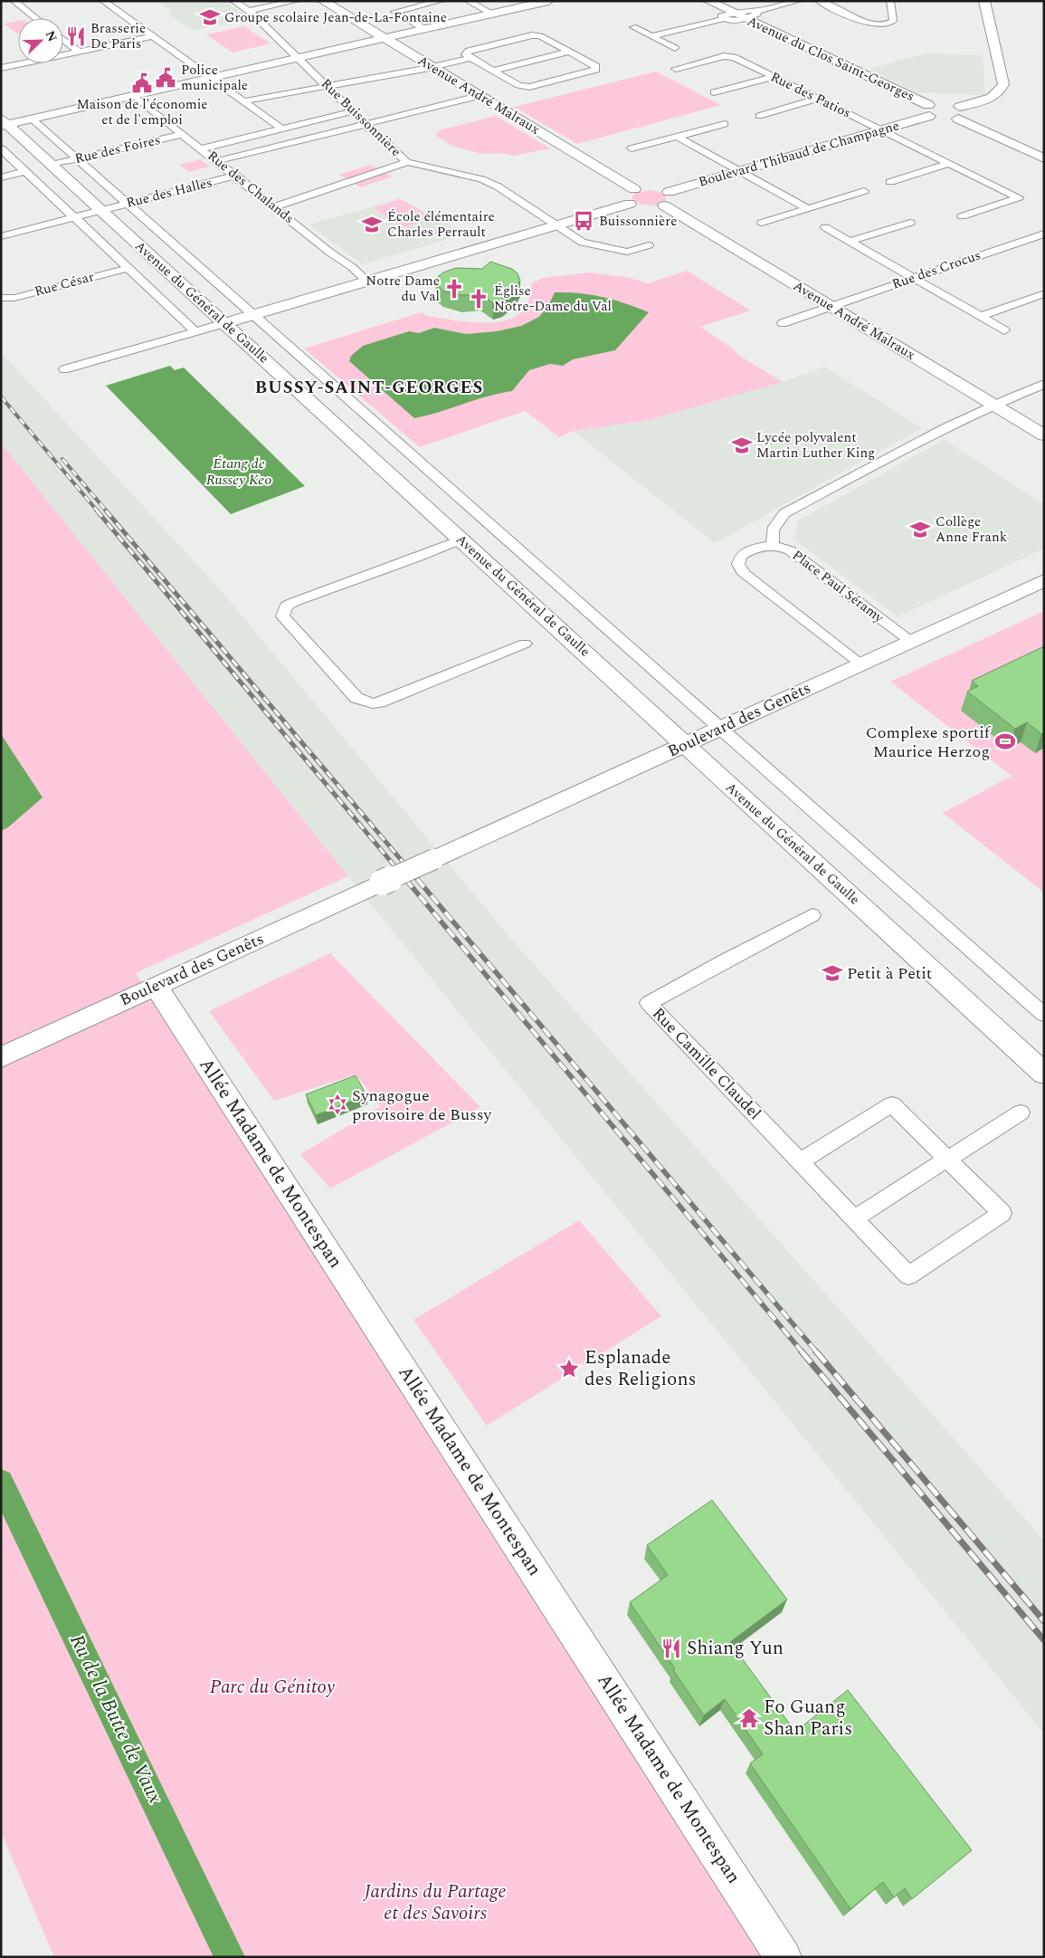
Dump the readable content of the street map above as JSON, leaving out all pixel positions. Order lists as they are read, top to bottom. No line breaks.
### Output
{"streets":{"street":["Avenue du Clos Saint-Georges","Avenue André Malraux","Rue des Patios","Rue Buissonnière","Rue des Foires","Boulevard Thibaud de Champagne","Rue des Chalands","Rue des Halles","Rue des Crocus","Rue César","Avenue du Général de Gaulle","Place Paul Séramy","Boulevard des Genêts","Rue Camille Claudel","Allée Madame de Montespan"]},"crossings":[["Avenue du Clos Saint-Georges","Boulevard Thibaud de Champagne"],["Avenue André Malraux","Boulevard Thibaud de Champagne"],["Avenue André Malraux","Rue des Crocus"],["Rue des Patios","Boulevard Thibaud de Champagne"],["Rue Buissonnière","Boulevard Thibaud de Champagne"],["Rue des Foires","Rue des Chalands"],["Rue des Foires","Avenue du Général de Gaulle"],["Boulevard Thibaud de Champagne","Rue des Chalands"],["Boulevard Thibaud de Champagne","Avenue du Général de Gaulle"],["Rue des Chalands","Rue des Halles"],["Rue des Halles","Avenue du Général de Gaulle"],["Avenue du Général de Gaulle","Boulevard des Genêts"],["Place Paul Séramy","Boulevard des Genêts"],["Boulevard des Genêts","Allée Madame de Montespan"]],"districts":["BUSSY-SAINT-GEORGES"],"water":["Étang de Russey Keo","Ru de la Butte de Vaux"],"parks":["Parc du Génitoy","Jardins du Partage et des Savoirs"],"places":{"school or university":["Groupe scolaire Jean-de-La-Fontaine","École élémentaire Charles Perrault","Lycée polyvalent Martin Luther King","Collège Anne Frank","Petit à Petit"],"restaurant":["Brasserie De Paris","Shiang Yun"],"public building":["Police municipale","Maison de l'économie et de l'emploi"],"bus stop":["Buissonnière"],"church":["Notre Dame du Val","Église Notre-Dame du Val"],"sports":["Complexe sportif Maurice Herzog"],"synagogue":["Synagogue provisoire de Bussy"],"place":["Esplanade des Religions"],"temple":["Fo Guang Shan Paris"]},"north":"top right"}
